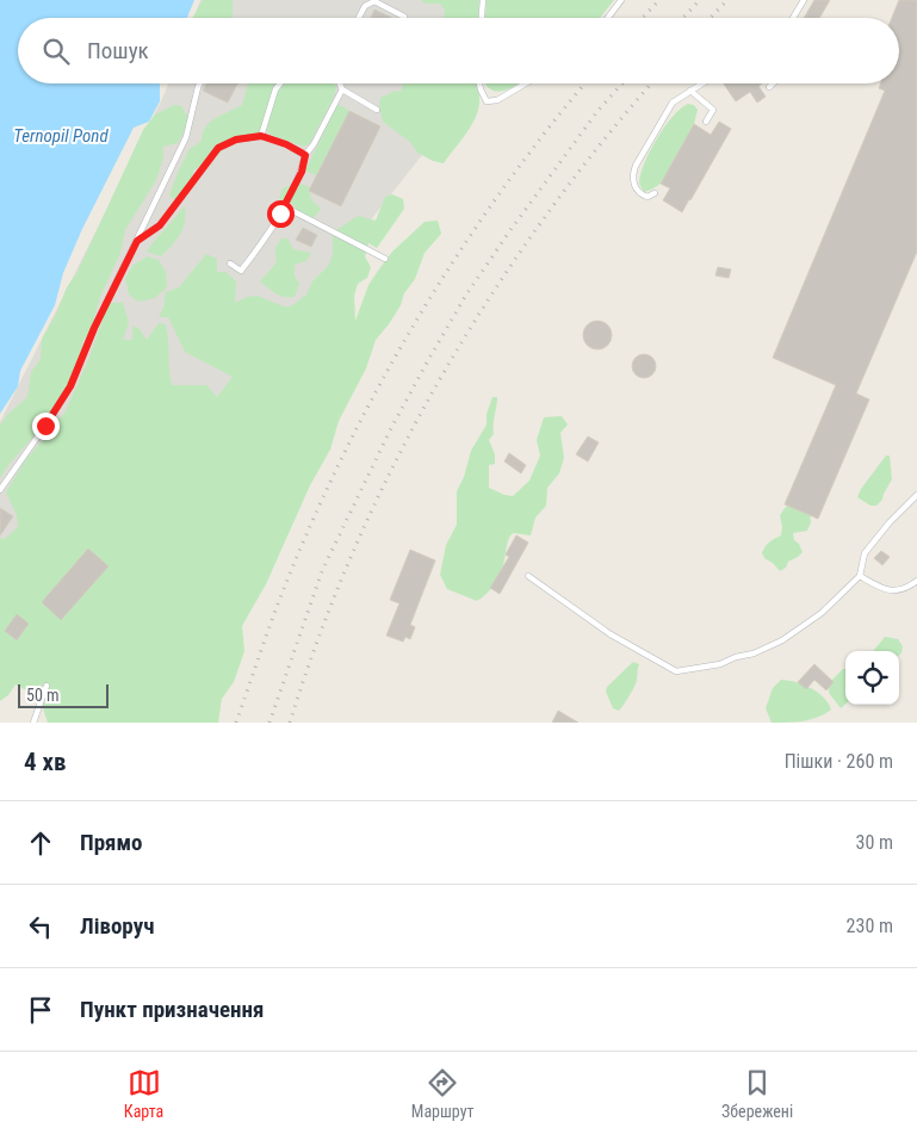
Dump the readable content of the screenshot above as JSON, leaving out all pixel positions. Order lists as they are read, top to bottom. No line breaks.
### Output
{"water":["Ternopil Pond"],"scale_bar":"50 m","page":{"search":"Пошук","scale":"50 m","heading":["4 хв","Пішки · 260 m"],"list":[["Прямо","30 m"],["Ліворуч","230 m"],"Пункт призначення"],"nav":["Карта","Маршрут","Збережені"]}}
